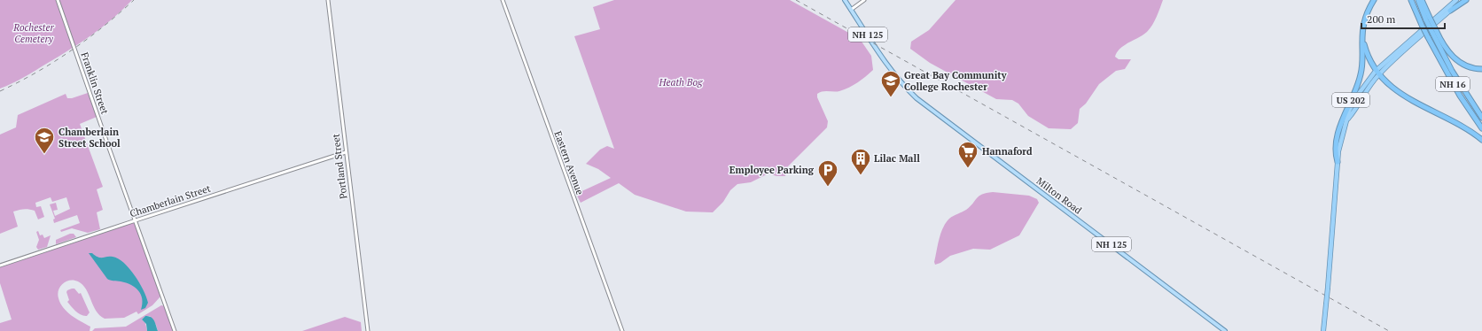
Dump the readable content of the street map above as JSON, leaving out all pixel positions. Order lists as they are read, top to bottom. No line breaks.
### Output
{"streets":{"highway":["NH 16","US 202"],"main road":["NH 125","Milton Road"],"street":["Franklin Street","Eastern Avenue","Portland Street","Chamberlain Street"]},"crossings":[["NH 125","Milton Road"],["Franklin Street","Chamberlain Street"],["Portland Street","Chamberlain Street"]],"parks":["Rochester Cemetery","Heath Bog"],"places":{"school or university":["Great Bay Community College Rochester","Chamberlain Street School"],"supermarket":["Hannaford"],"building":["Lilac Mall"],"parking":["Employee Parking"]},"scale_bar":"200 m"}
